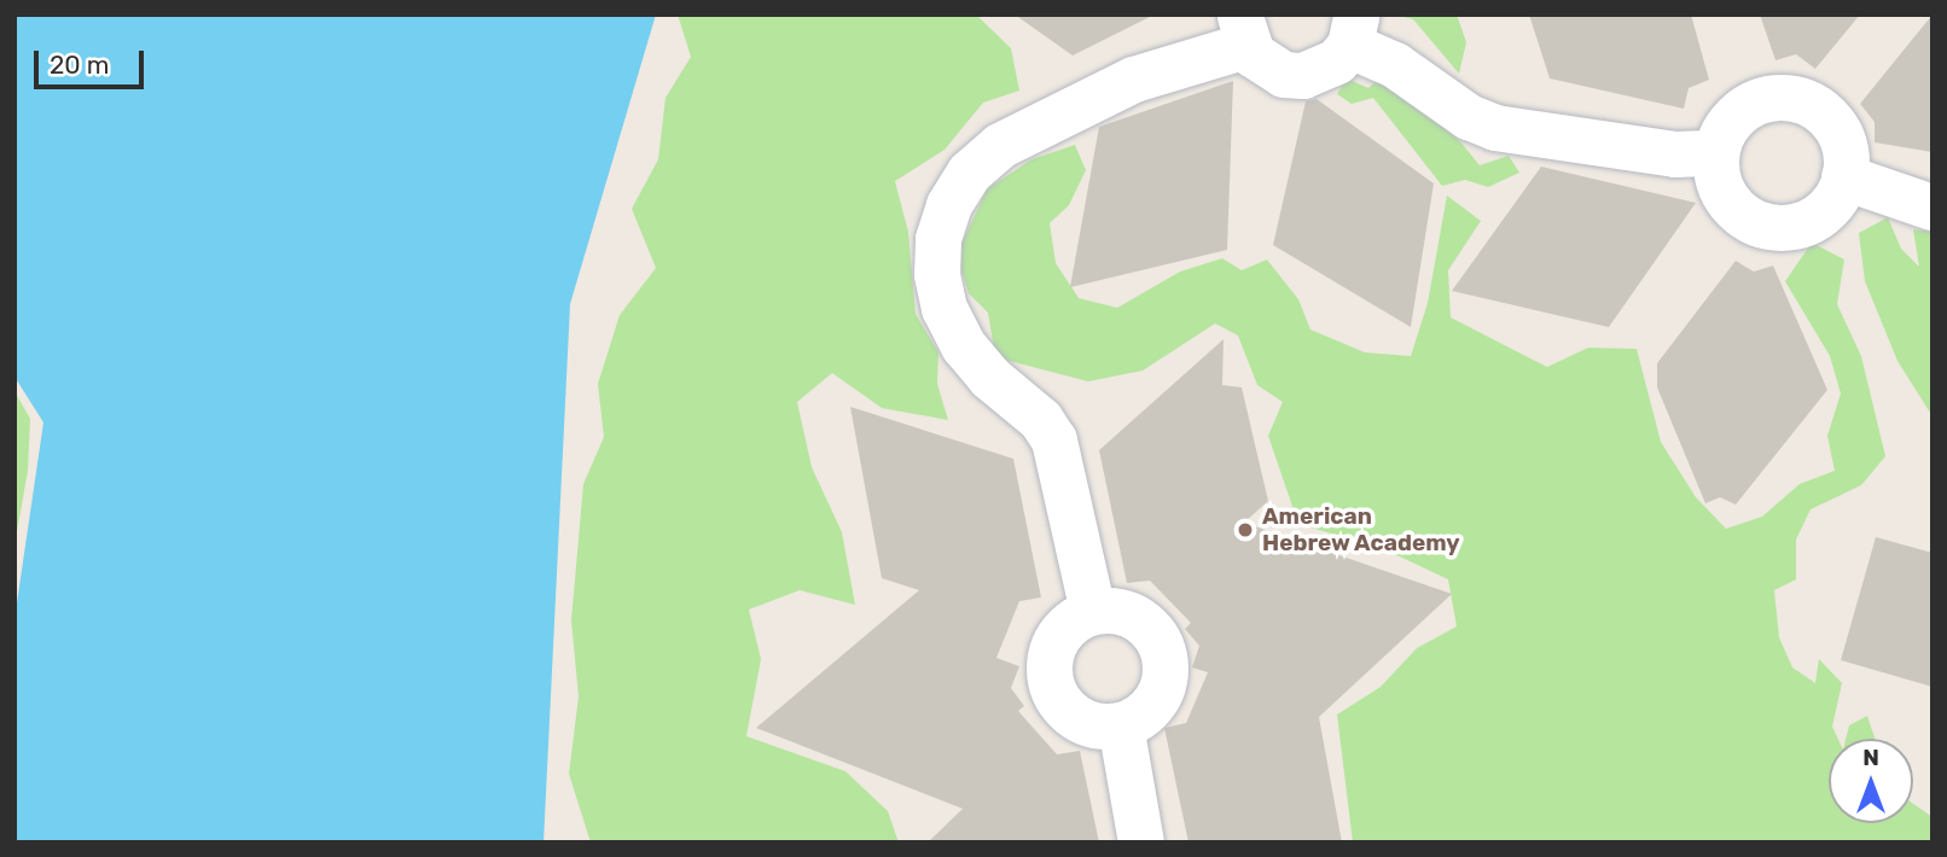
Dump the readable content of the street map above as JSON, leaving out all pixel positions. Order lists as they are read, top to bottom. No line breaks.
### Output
{"places":["American Hebrew Academy"],"scale_bar":"20 m","north":"top"}
